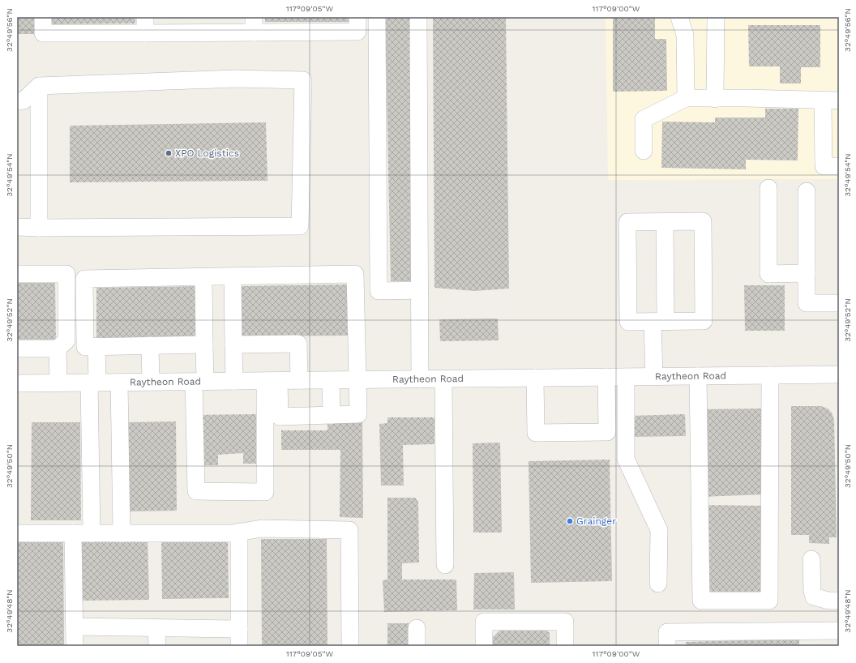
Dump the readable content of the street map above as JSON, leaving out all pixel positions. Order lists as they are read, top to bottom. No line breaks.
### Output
{"streets":{"street":["Raytheon Road"]},"places":["XPO Logistics","Grainger"],"coordinates":["117°09'05\"W","117°09'00\"W","32°49'56\"N","32°49'54\"N","32°49'52\"N","32°49'50\"N","32°49'48\"N"]}
